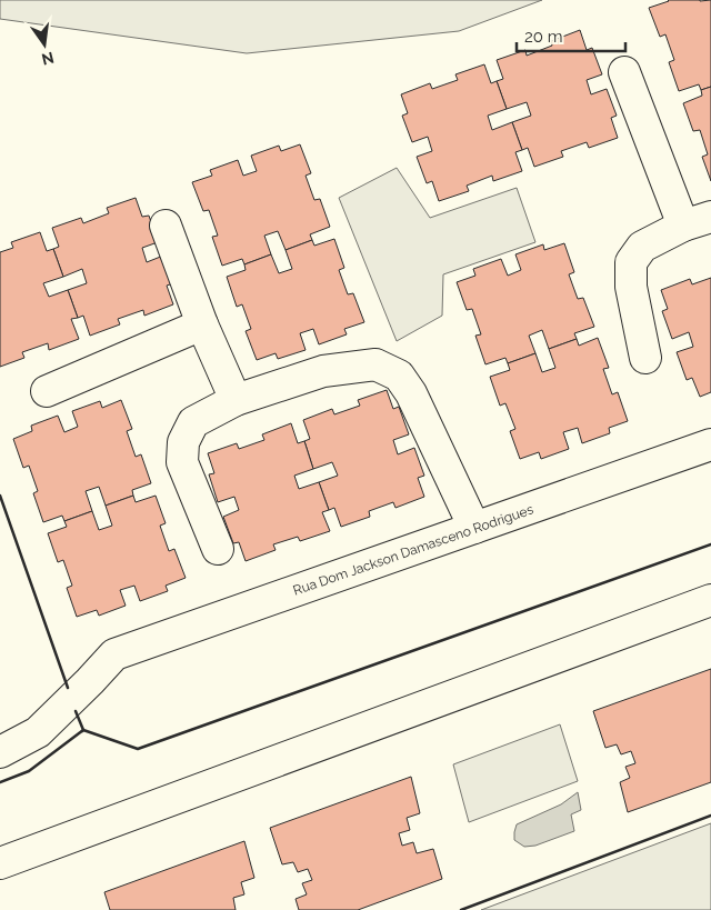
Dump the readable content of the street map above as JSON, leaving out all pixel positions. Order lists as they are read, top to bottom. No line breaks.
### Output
{"streets":{"street":["Rua Dom Jackson Damasceno Rodrigues"]},"scale_bar":"20 m","north":"bottom"}
